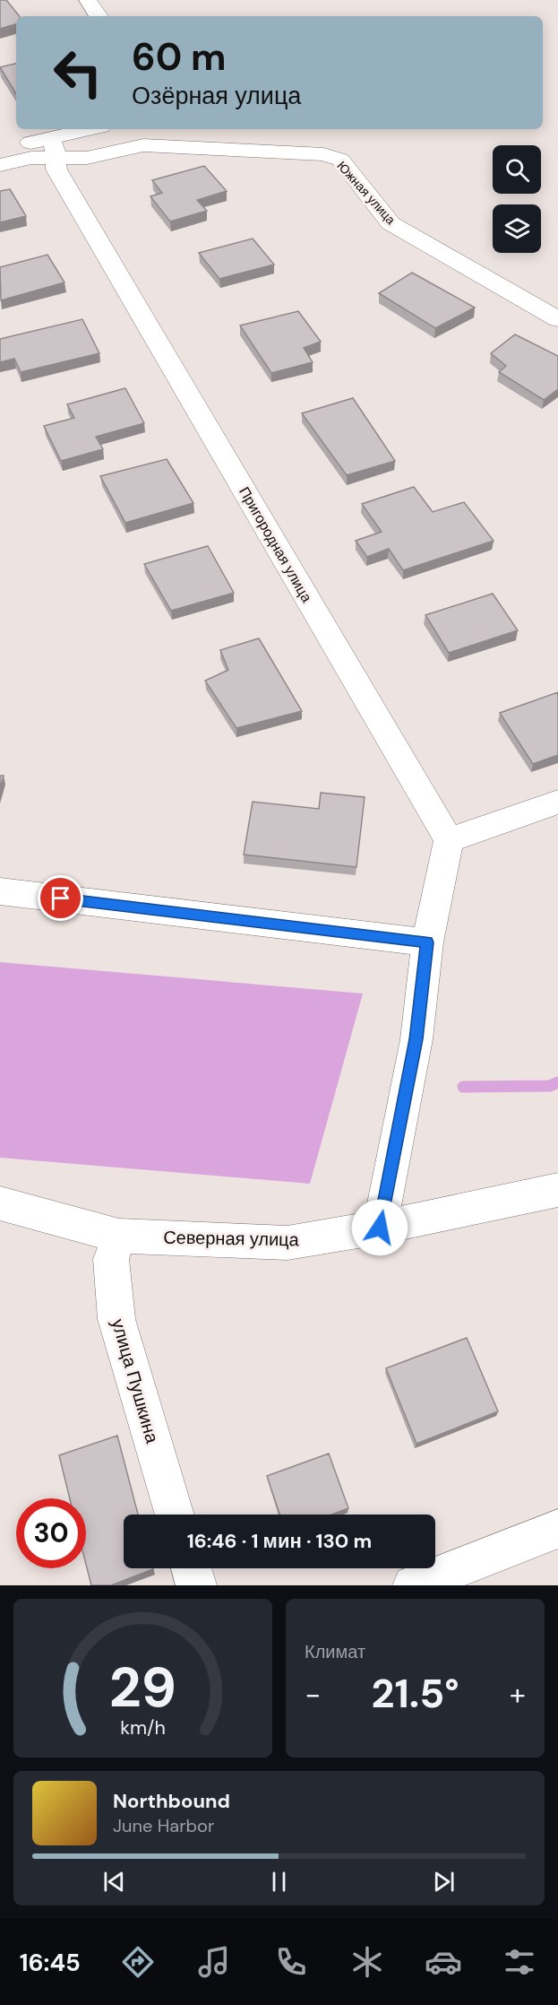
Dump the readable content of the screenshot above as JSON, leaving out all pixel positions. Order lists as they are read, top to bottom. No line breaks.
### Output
{"streets":{"street":["Южная улица","Пригородная улица","Северная улица","улица Пушкина"]},"crossings":[["Южная улица","Пригородная улица"],["Северная улица","улица Пушкина"]],"page":{"turn":["60 m","Озёрная улица"],"limit":"30","trip":"16:46 · 1 мин · 130 m","tile":"Климат","heat":["−","21.5°","+"],"song":["Northbound","June Harbor"],"tabs":"16:45","gauge":["29","km/h"]}}
